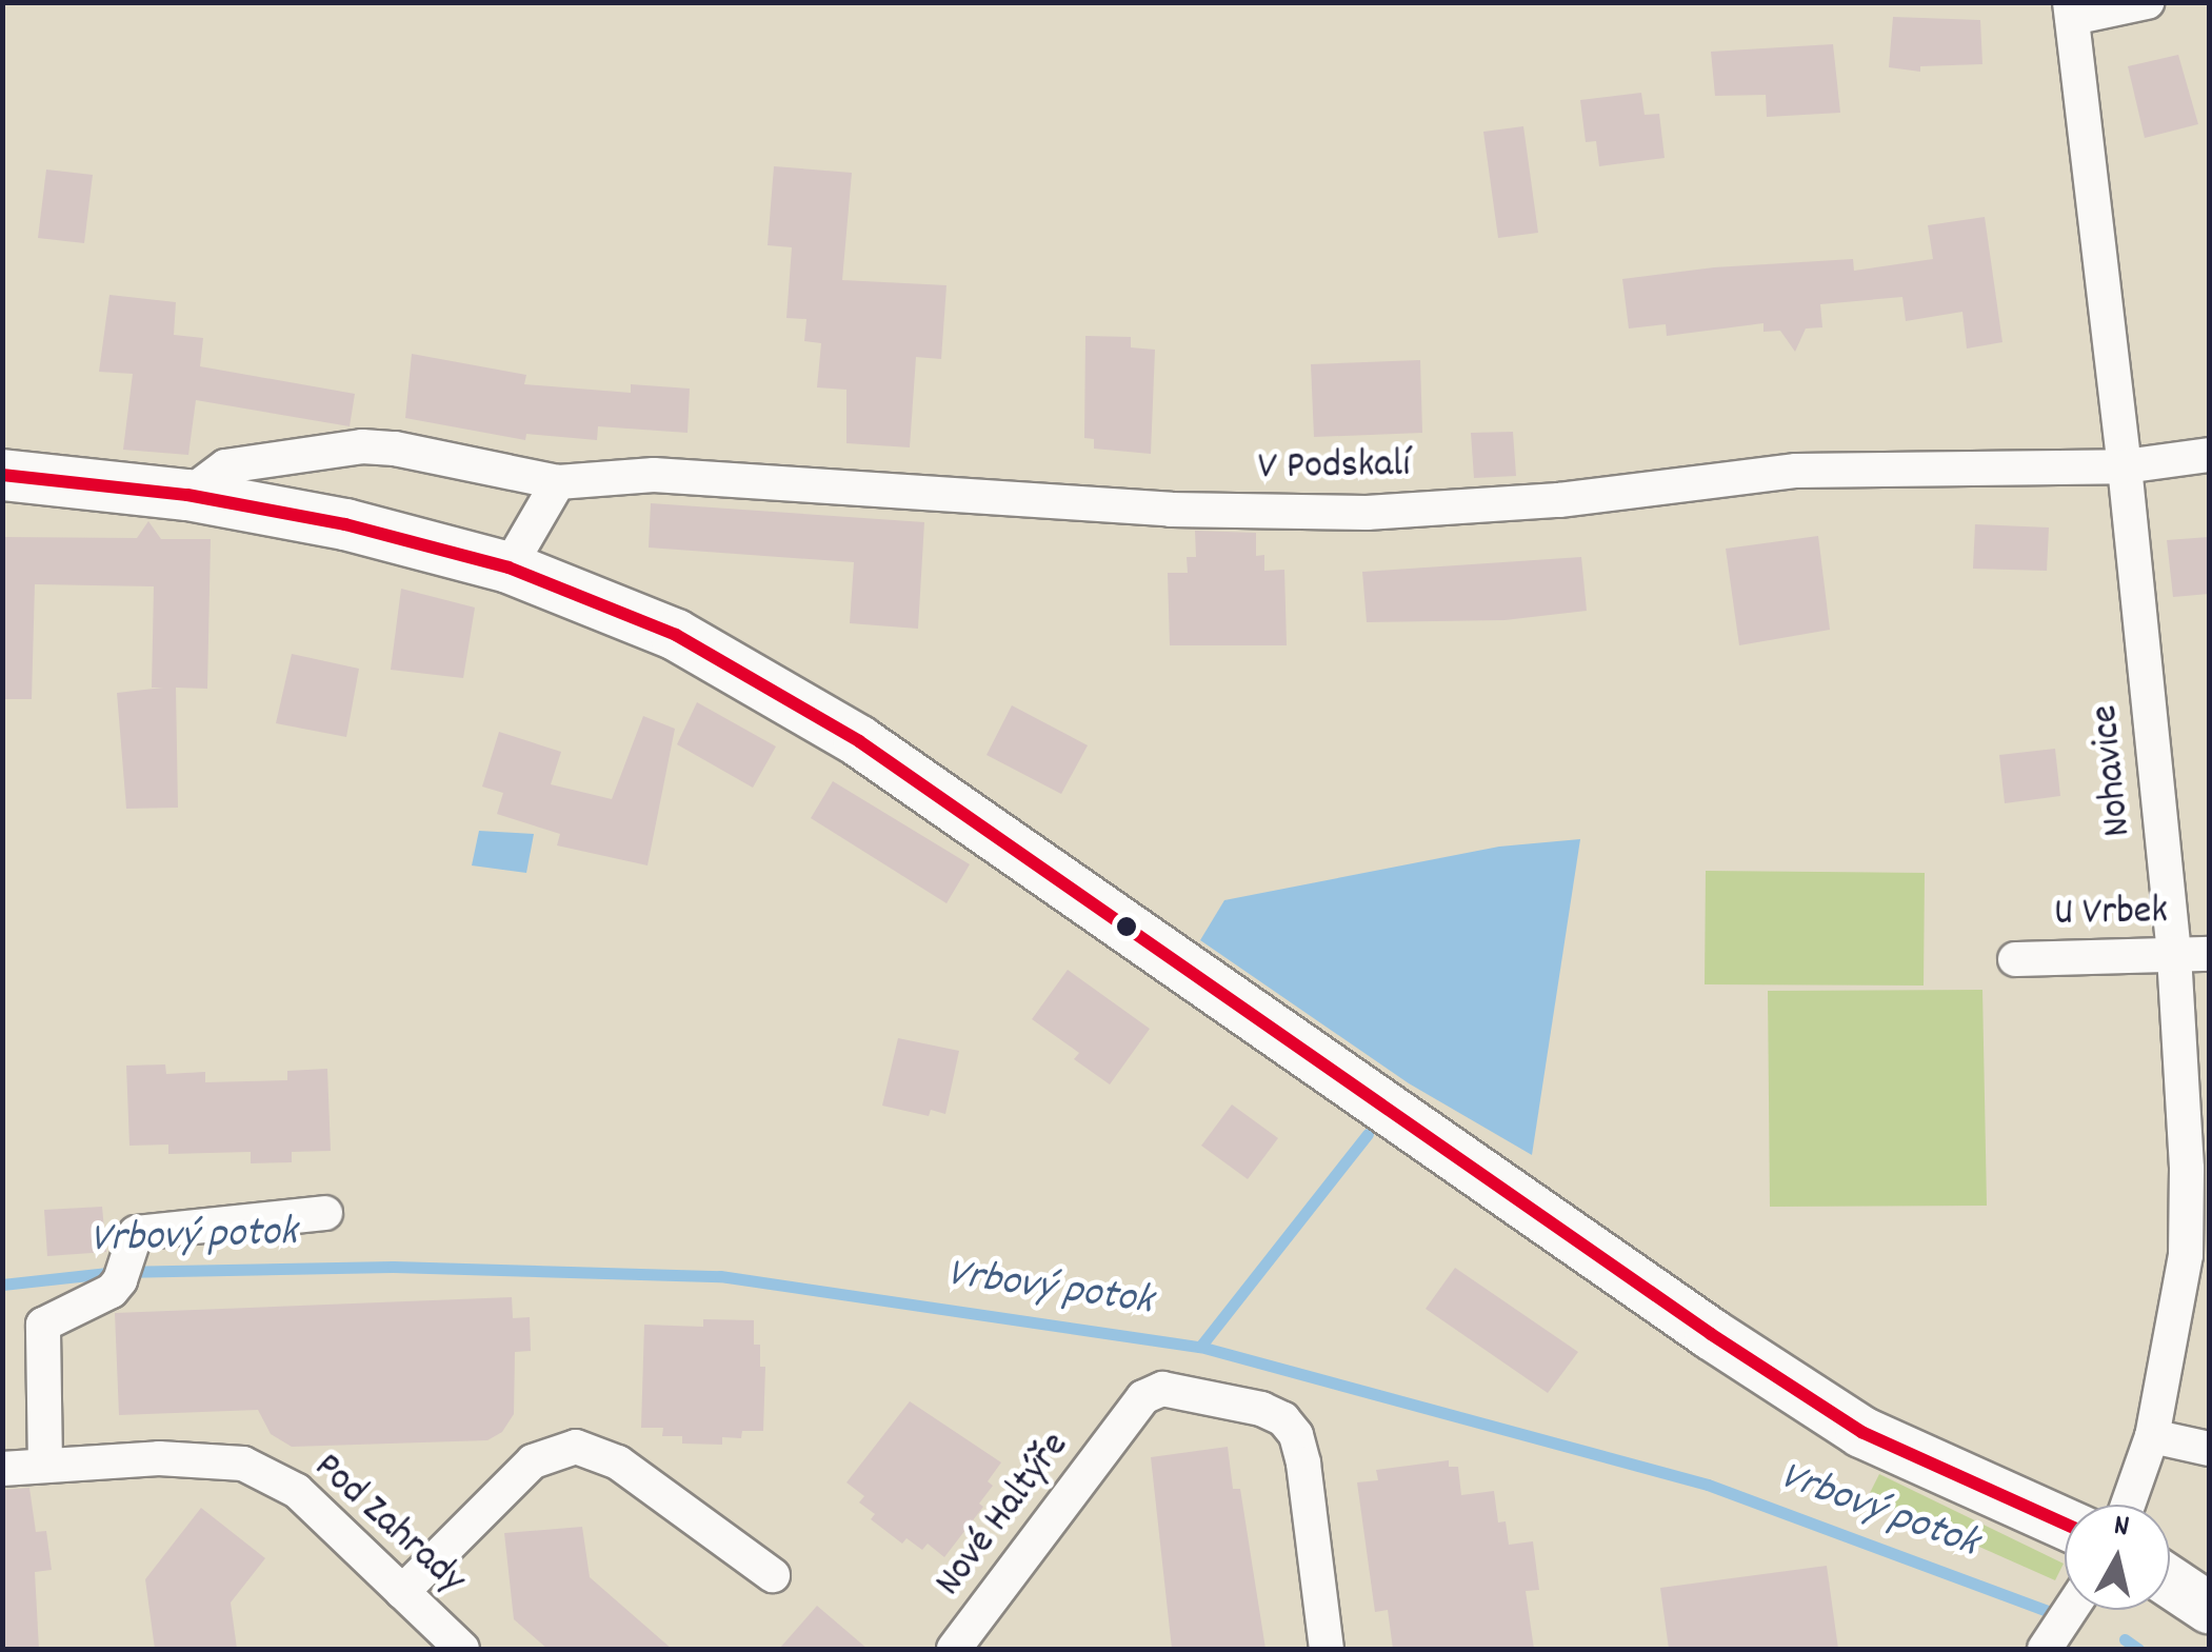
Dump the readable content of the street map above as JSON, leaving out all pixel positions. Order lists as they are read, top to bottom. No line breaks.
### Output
{"streets":{"street":["V Podskalí","Nohavice","U Vrbek","Nové Haltýře","Pod Zahrady"]},"crossings":[["V Podskalí","Nohavice"],["Nohavice","U Vrbek"]],"water":["Vrbový potok"],"north":"top"}
